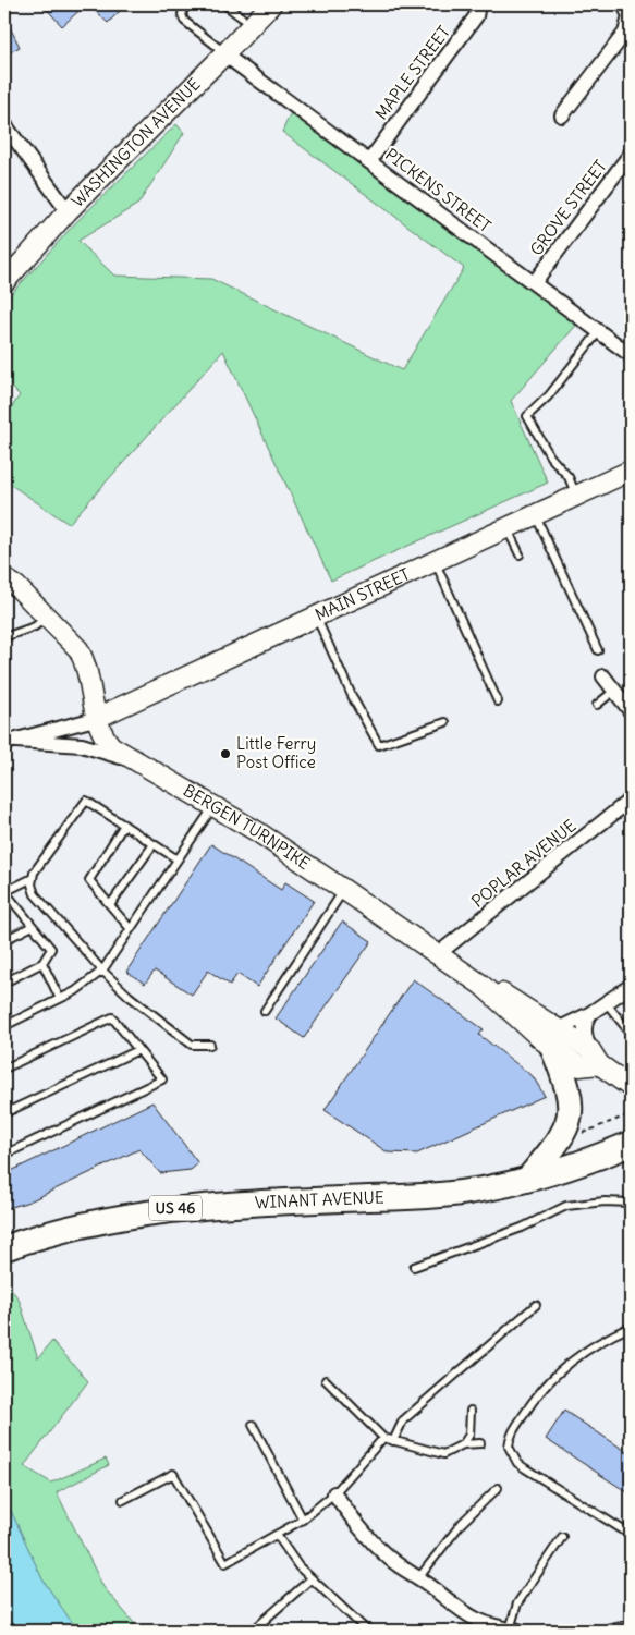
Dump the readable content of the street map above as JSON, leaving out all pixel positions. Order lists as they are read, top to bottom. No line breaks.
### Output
{"streets":{"highway":["WINANT AVENUE","US 46"],"street":["MAPLE STREET","WASHINGTON AVENUE","PICKENS STREET","GROVE STREET","MAIN STREET","BERGEN TURNPIKE","POPLAR AVENUE"]},"crossings":[["MAPLE STREET","PICKENS STREET"],["WASHINGTON AVENUE","PICKENS STREET"],["PICKENS STREET","GROVE STREET"],["MAIN STREET","BERGEN TURNPIKE"],["BERGEN TURNPIKE","POPLAR AVENUE"]],"places":["Little Ferry Post Office"]}
